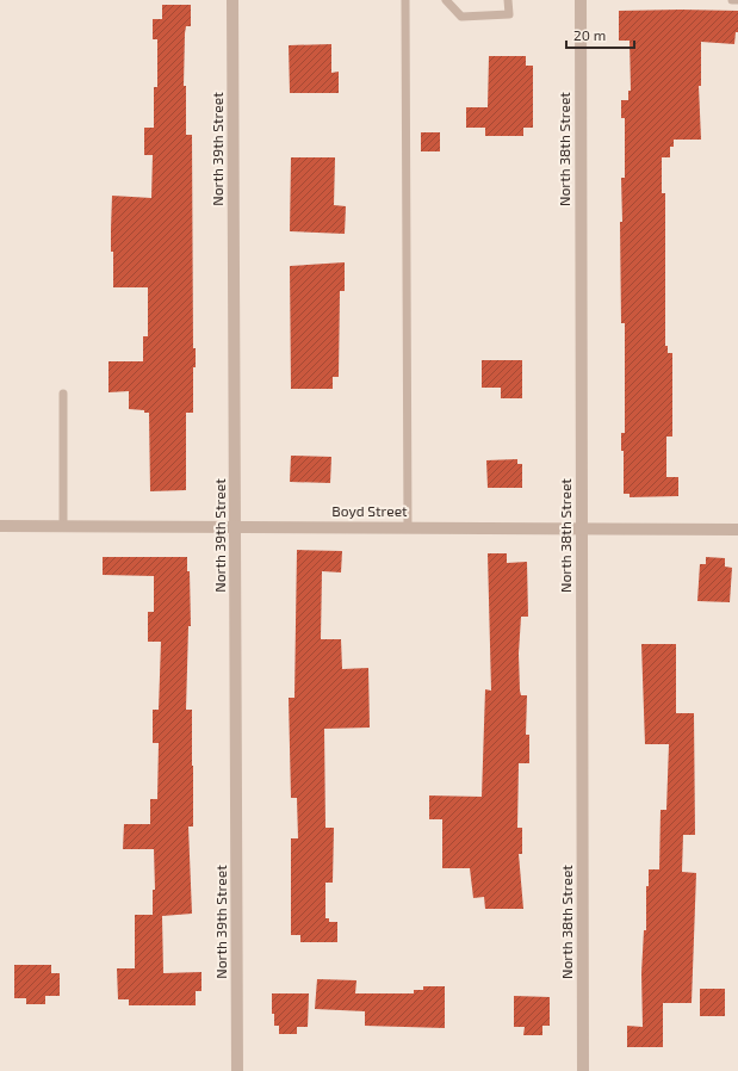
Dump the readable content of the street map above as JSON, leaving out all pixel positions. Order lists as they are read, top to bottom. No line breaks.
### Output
{"streets":{"street":["North 39th Street","North 38th Street","Boyd Street"]},"crossings":[["North 39th Street","Boyd Street"],["North 38th Street","Boyd Street"]],"scale_bar":"20 m"}
